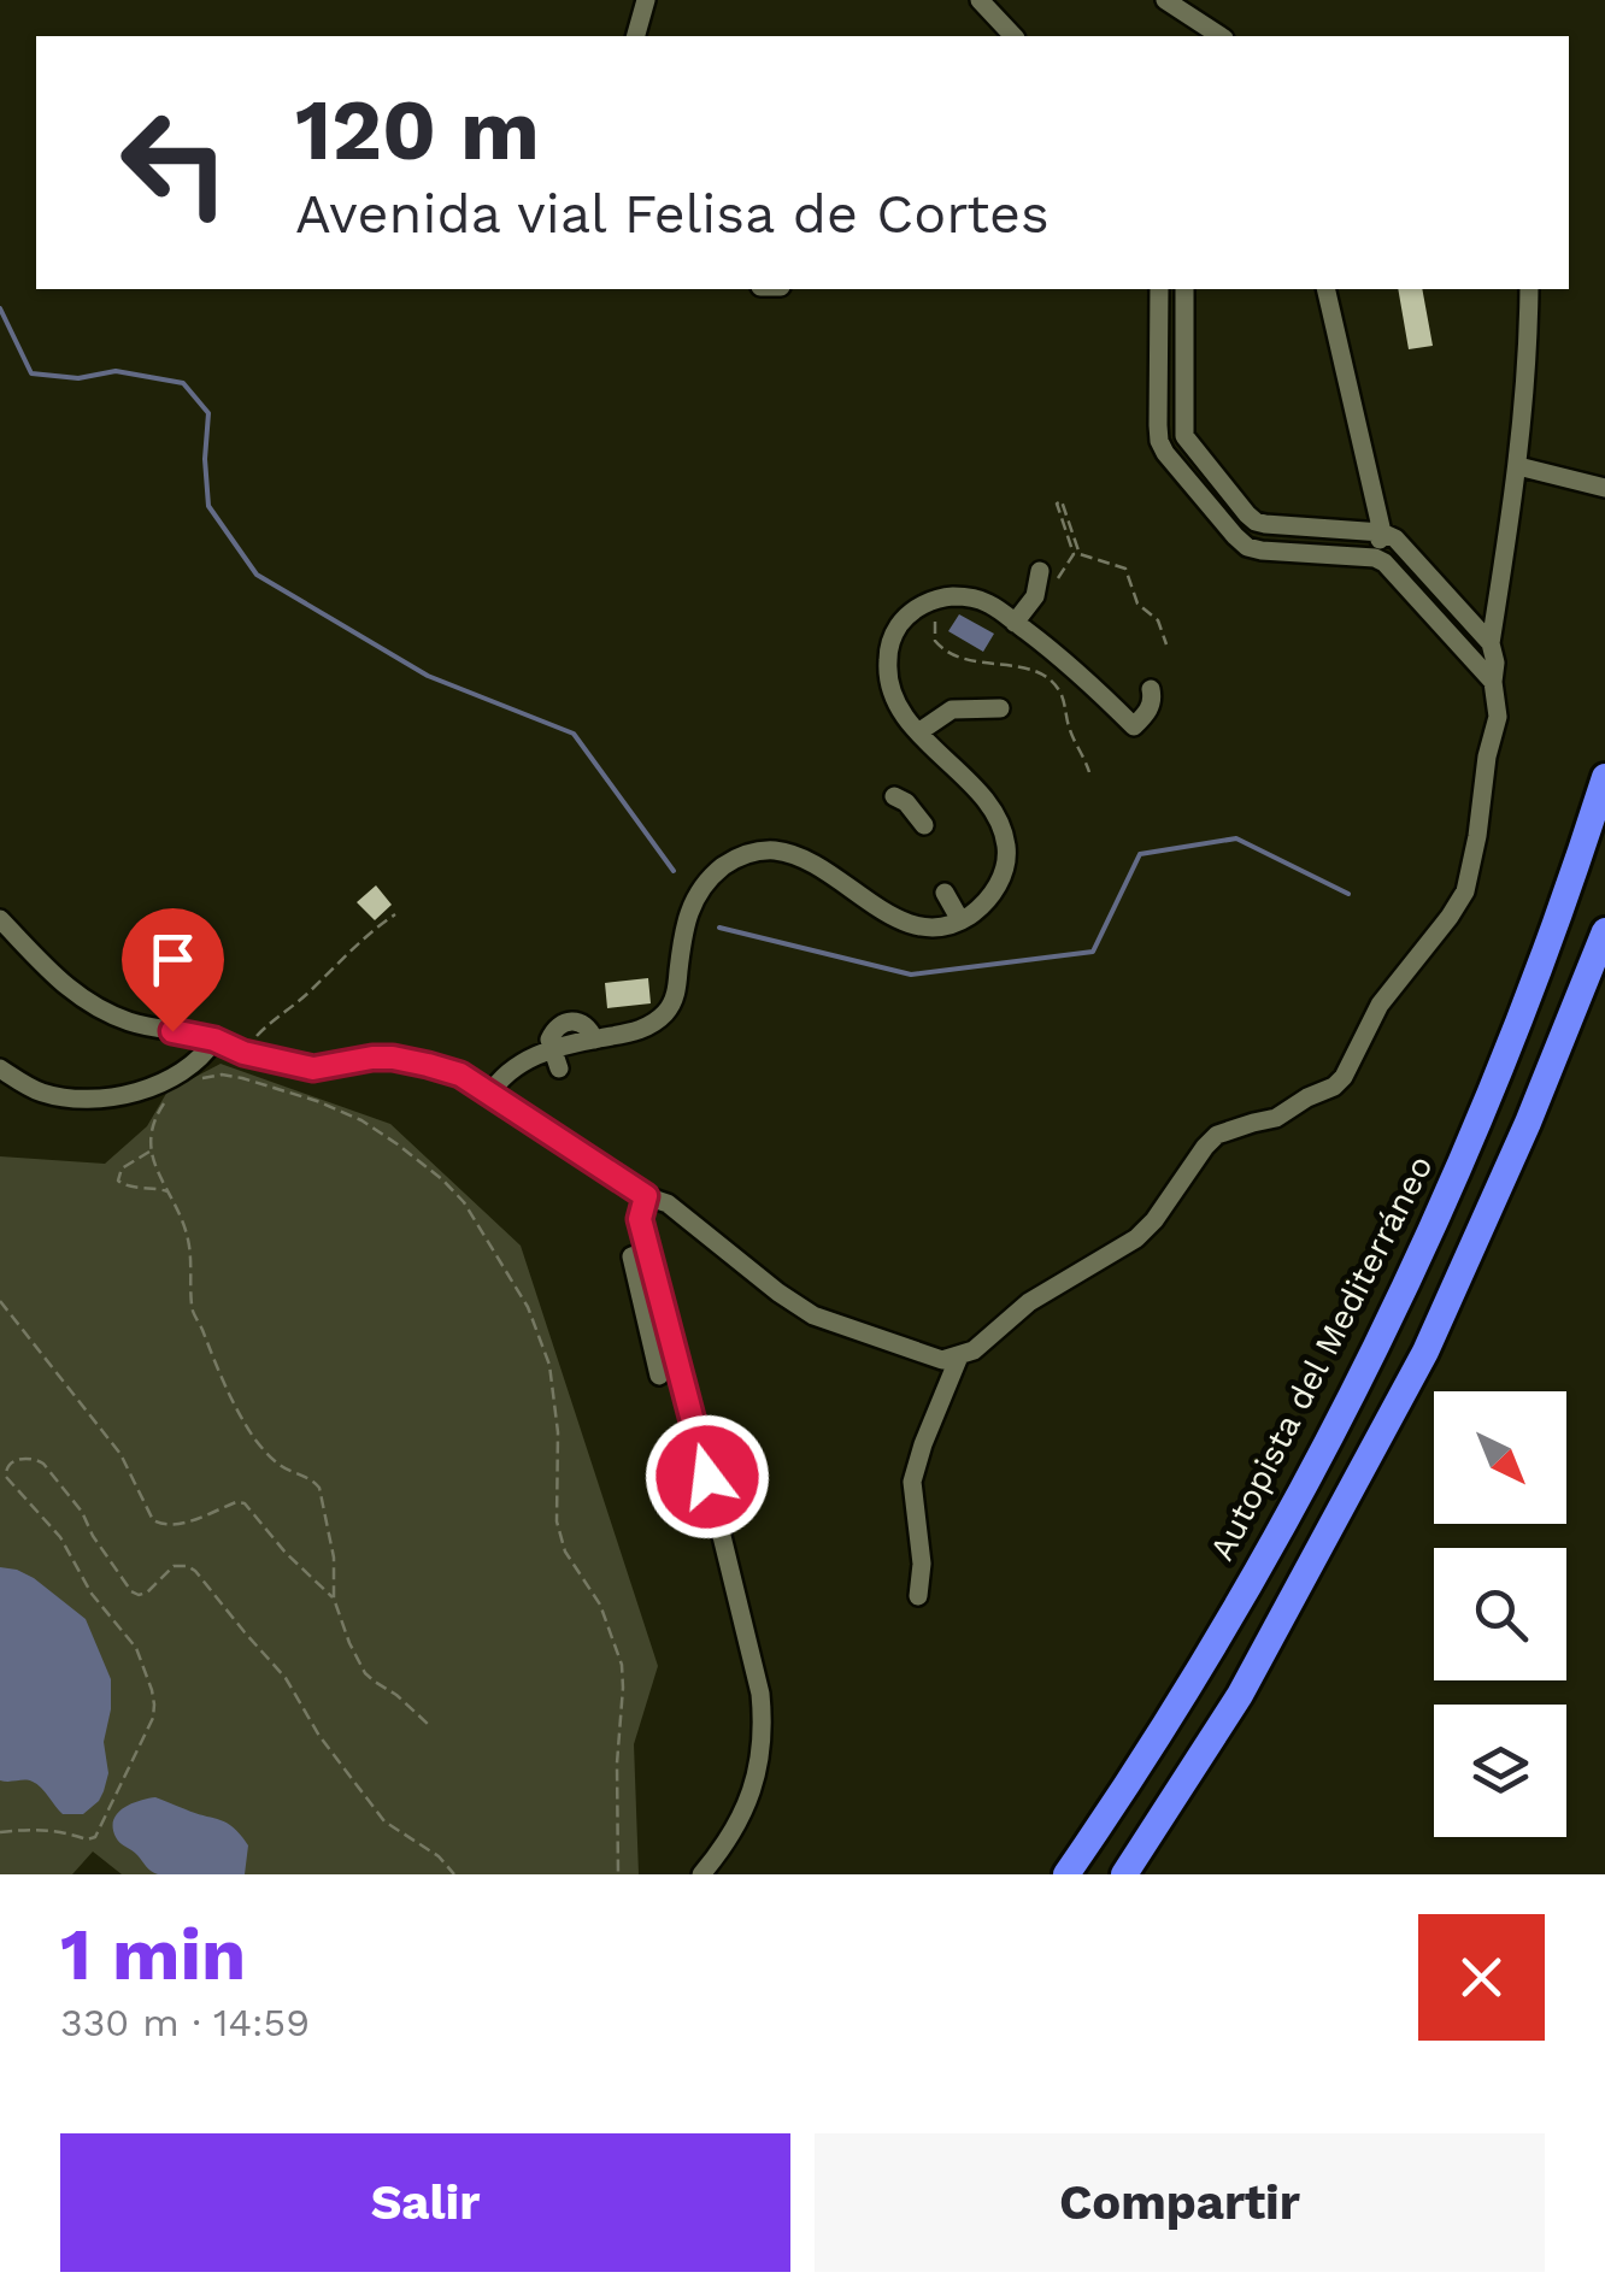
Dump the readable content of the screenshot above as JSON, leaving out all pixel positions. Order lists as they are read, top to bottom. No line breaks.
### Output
{"streets":{"highway":["Autopista del Mediterráneo"]},"north":"bottom right","page":{"turn":["120 m","Avenida vial Felisa de Cortes"],"heading":["1 min","330 m · 14:59"],"buttons":["Salir","Compartir"]}}
